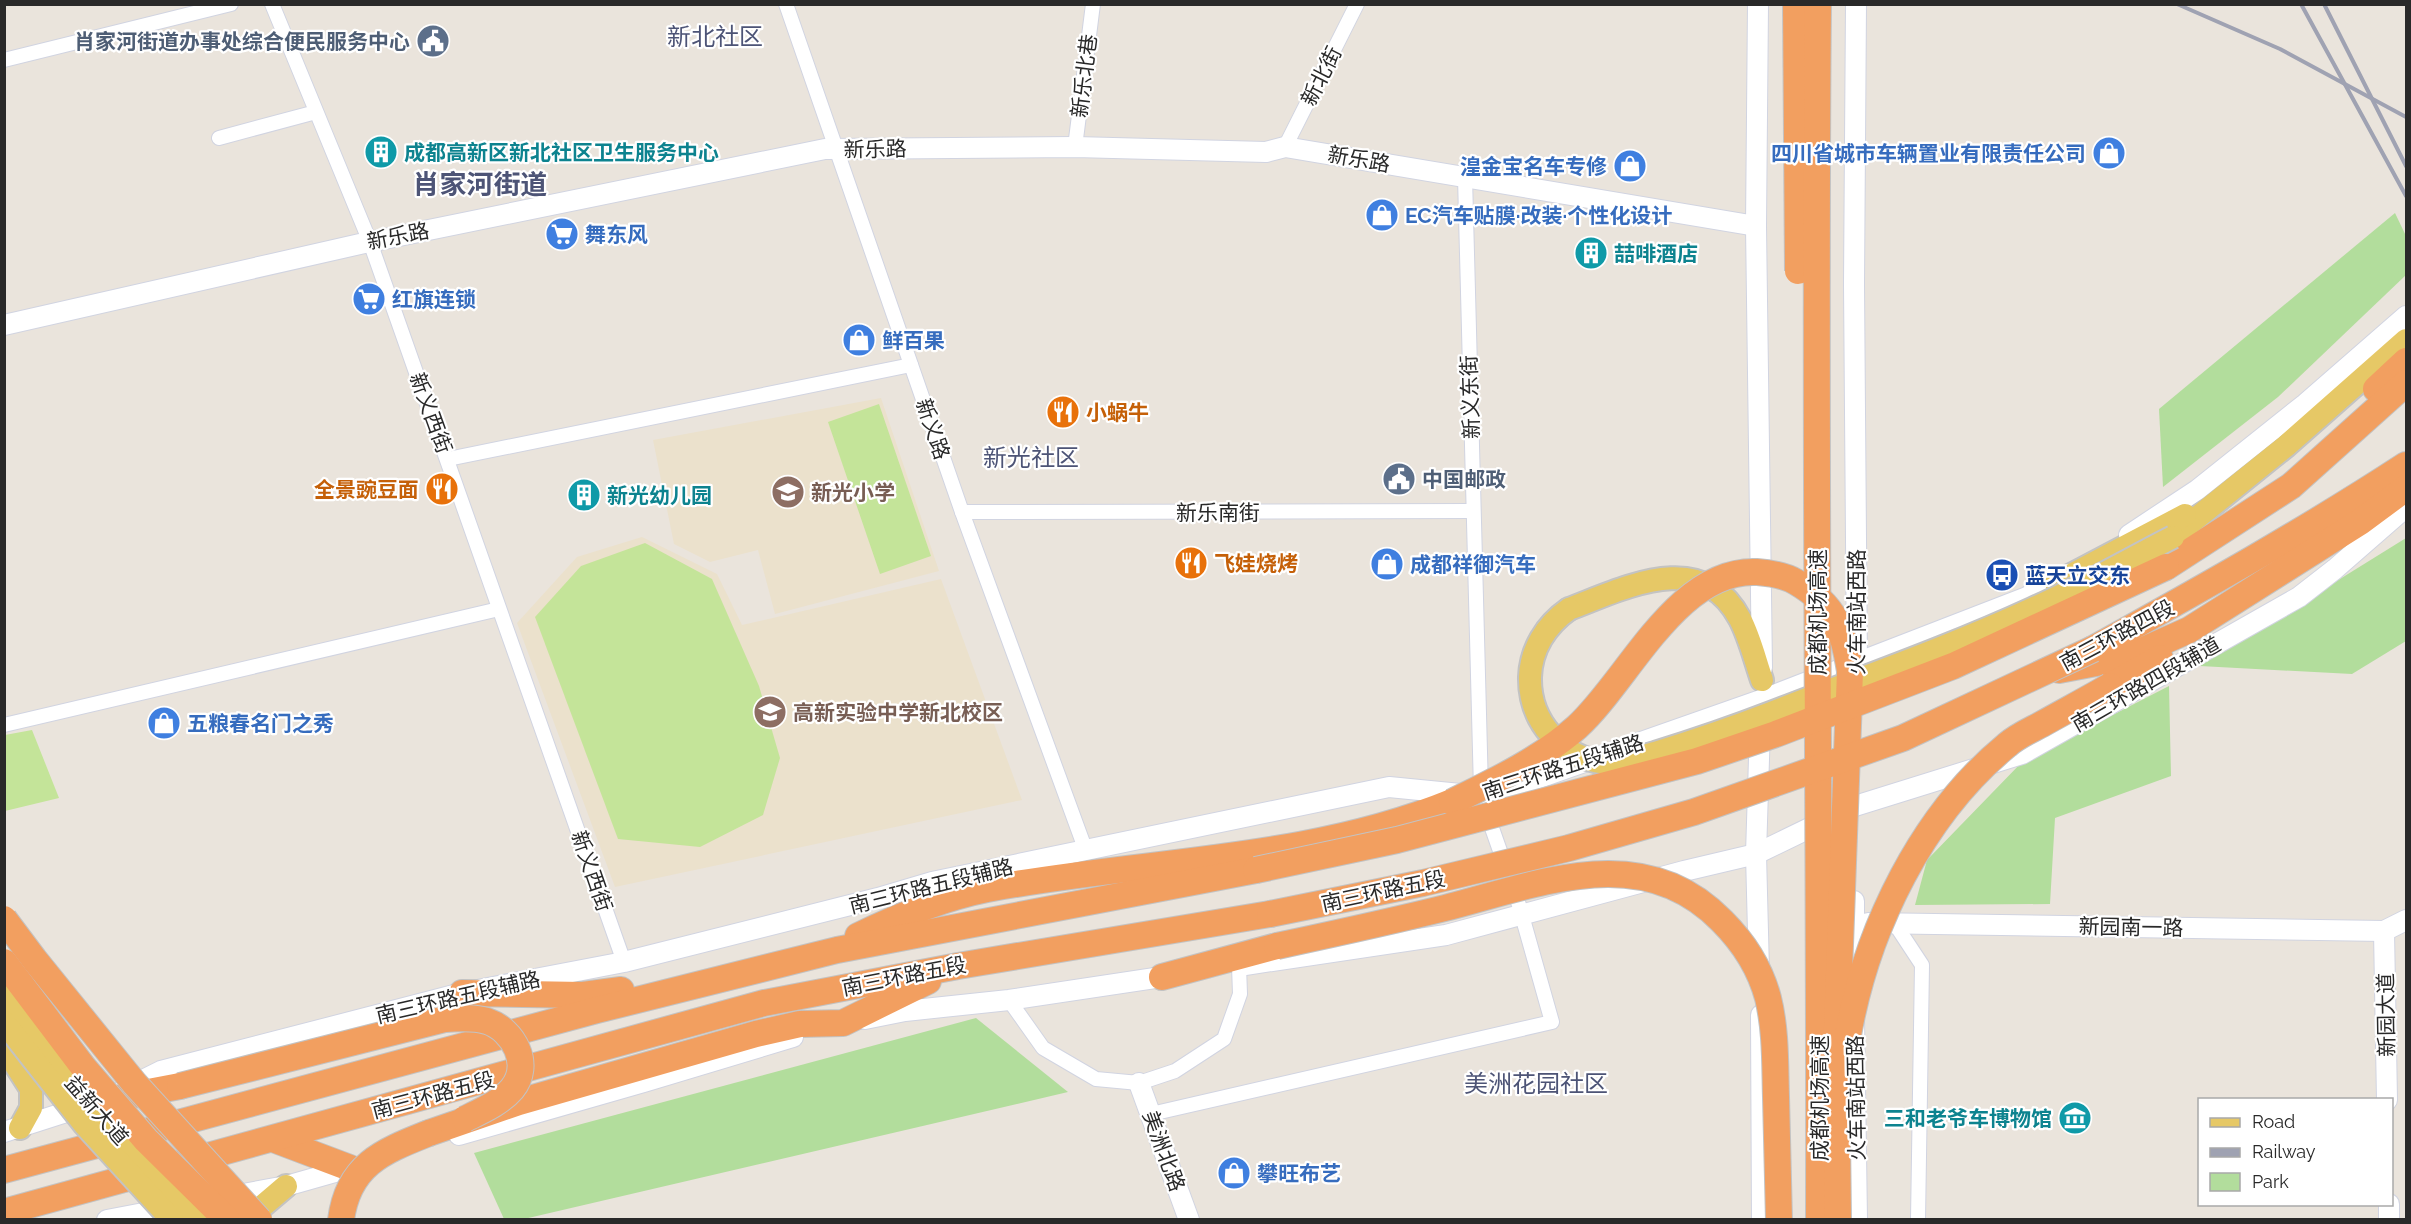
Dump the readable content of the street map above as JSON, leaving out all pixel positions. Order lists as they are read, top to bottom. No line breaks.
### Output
{"streets":{"highway":["成都机场高速","南三环路四段","南三环路五段"],"main road":["新乐路","火车南站西路","南三环路四段辅道","南三环路五段辅路","新园南一路","新园大道","益新大道","美洲北路"],"street":["新乐北巷","新北街","新义东街","新义西街","新义路","新乐南街"]},"crossings":[["新乐北巷","新乐路"],["新北街","新乐路"],["新乐路","新义东街"],["新乐路","新义西街"],["新乐路","新义路"],["新义东街","新乐南街"],["新义东街","南三环路五段辅路"],["新义东街","美洲北路"],["新义西街","南三环路五段辅路"],["新义路","新乐南街"],["新义路","南三环路五段辅路"],["火车南站西路","南三环路四段辅道"],["火车南站西路","南三环路五段辅路"],["火车南站西路","新园南一路"],["南三环路四段","南三环路五段"],["新园南一路","新园大道"]],"districts":["新北社区","肖家河街道","新光社区","美洲花园社区"],"places":{"public building":["肖家河街道办事处综合便民服务中心","中国邮政"],"building":["成都高新区新北社区卫生服务中心","喆啡酒店","新光幼儿园"],"shop":["四川省城市车辆置业有限责任公司","湟金宝名车专修","EC汽车贴膜·改装·个性化设计","鲜百果","成都祥御汽车","五粮春名门之秀","攀旺布艺"],"supermarket":["舞东风","红旗连锁"],"restaurant":["小蜗牛","全景豌豆面","飞娃烧烤"],"school or university":["新光小学","高新实验中学新北校区"],"bus stop":["蓝天立交东"],"museum":["三和老爷车博物馆"]},"legend":["Road","Railway","Park"]}
